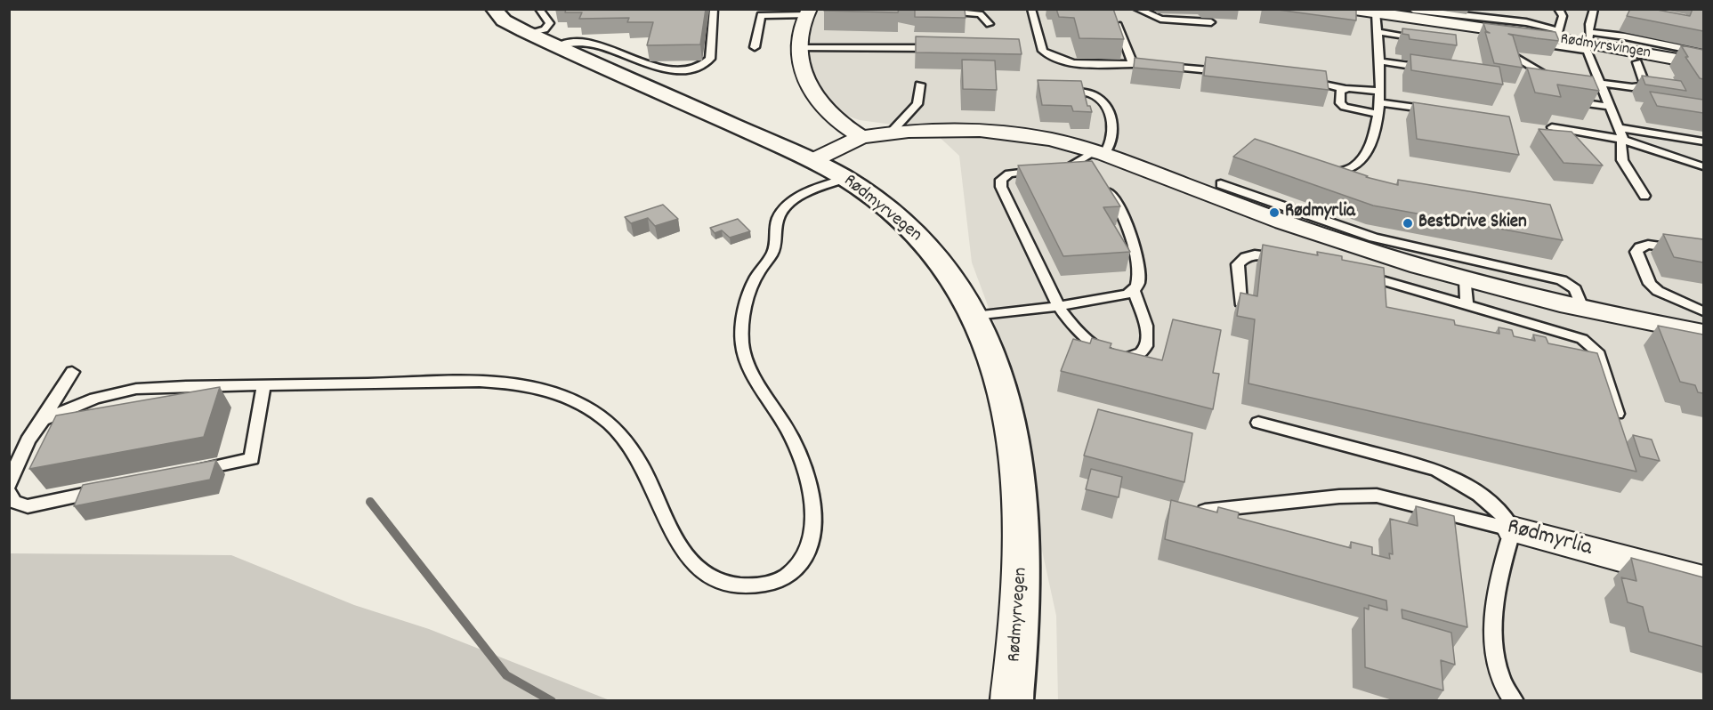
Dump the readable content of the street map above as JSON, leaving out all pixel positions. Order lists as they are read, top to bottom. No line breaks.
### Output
{"streets":{"street":["Rødmyrsvingen","Rødmyrvegen","Rødmyrlia"]},"places":["Rødmyrlia","BestDrive Skien"]}
